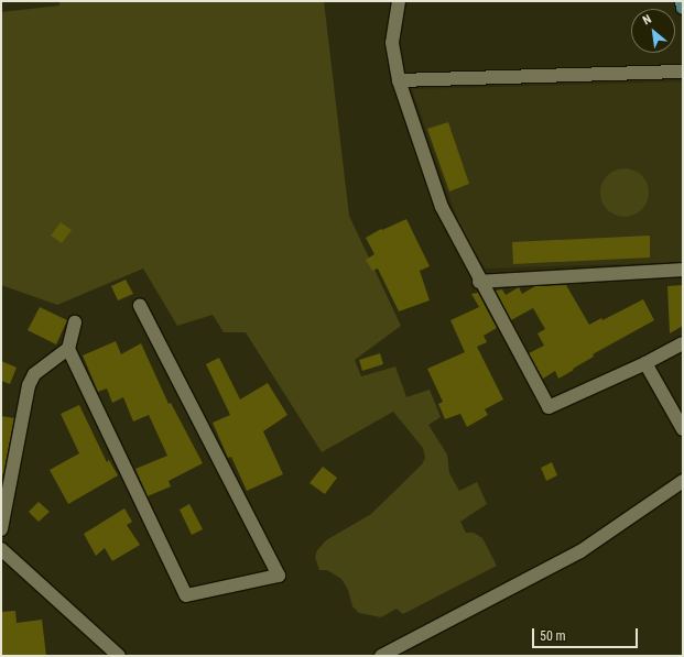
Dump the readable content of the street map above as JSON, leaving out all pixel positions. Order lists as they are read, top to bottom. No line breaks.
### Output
{"scale_bar":"50 m","north":"top left"}
